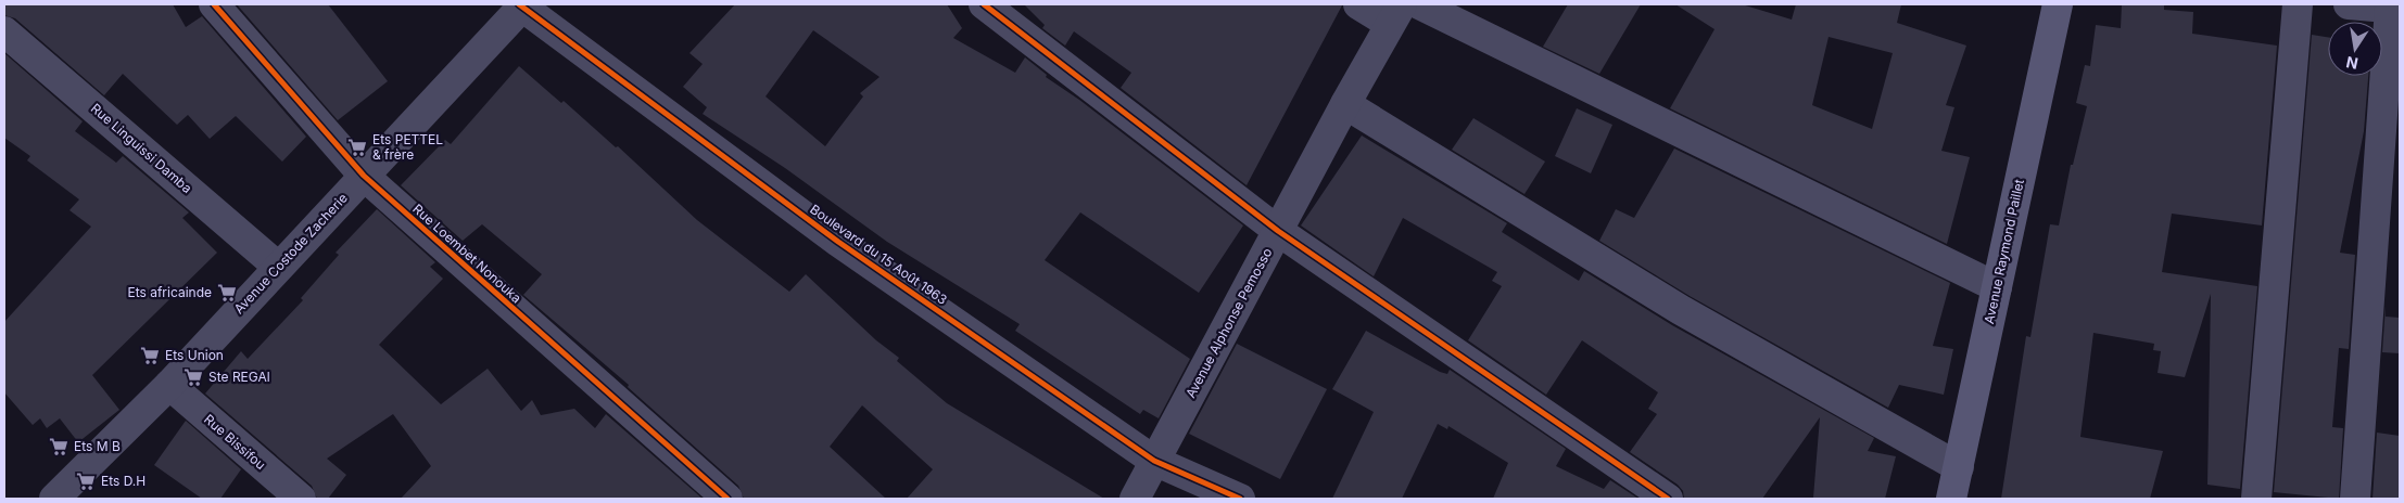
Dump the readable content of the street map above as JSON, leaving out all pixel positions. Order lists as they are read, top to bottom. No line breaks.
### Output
{"streets":{"main road":["Avenue Raymond Paillet"],"street":["Rue Linguissi Damba","Avenue Costode Zacherie","Rue Loembet Nonouka","Boulevard du 15 Août 1963","Avenue Alphonse Pemosso","Rue Bissifou"]},"crossings":[["Rue Linguissi Damba","Avenue Costode Zacherie"],["Avenue Costode Zacherie","Rue Loembet Nonouka"],["Avenue Costode Zacherie","Boulevard du 15 Août 1963"],["Avenue Costode Zacherie","Rue Bissifou"],["Boulevard du 15 Août 1963","Avenue Alphonse Pemosso"]],"places":{"supermarket":["Ets PETTEL & frère","Ets africainde","Ets Union","Ste REGAl","Ets M B","Ets D.H"]},"north":"bottom"}
